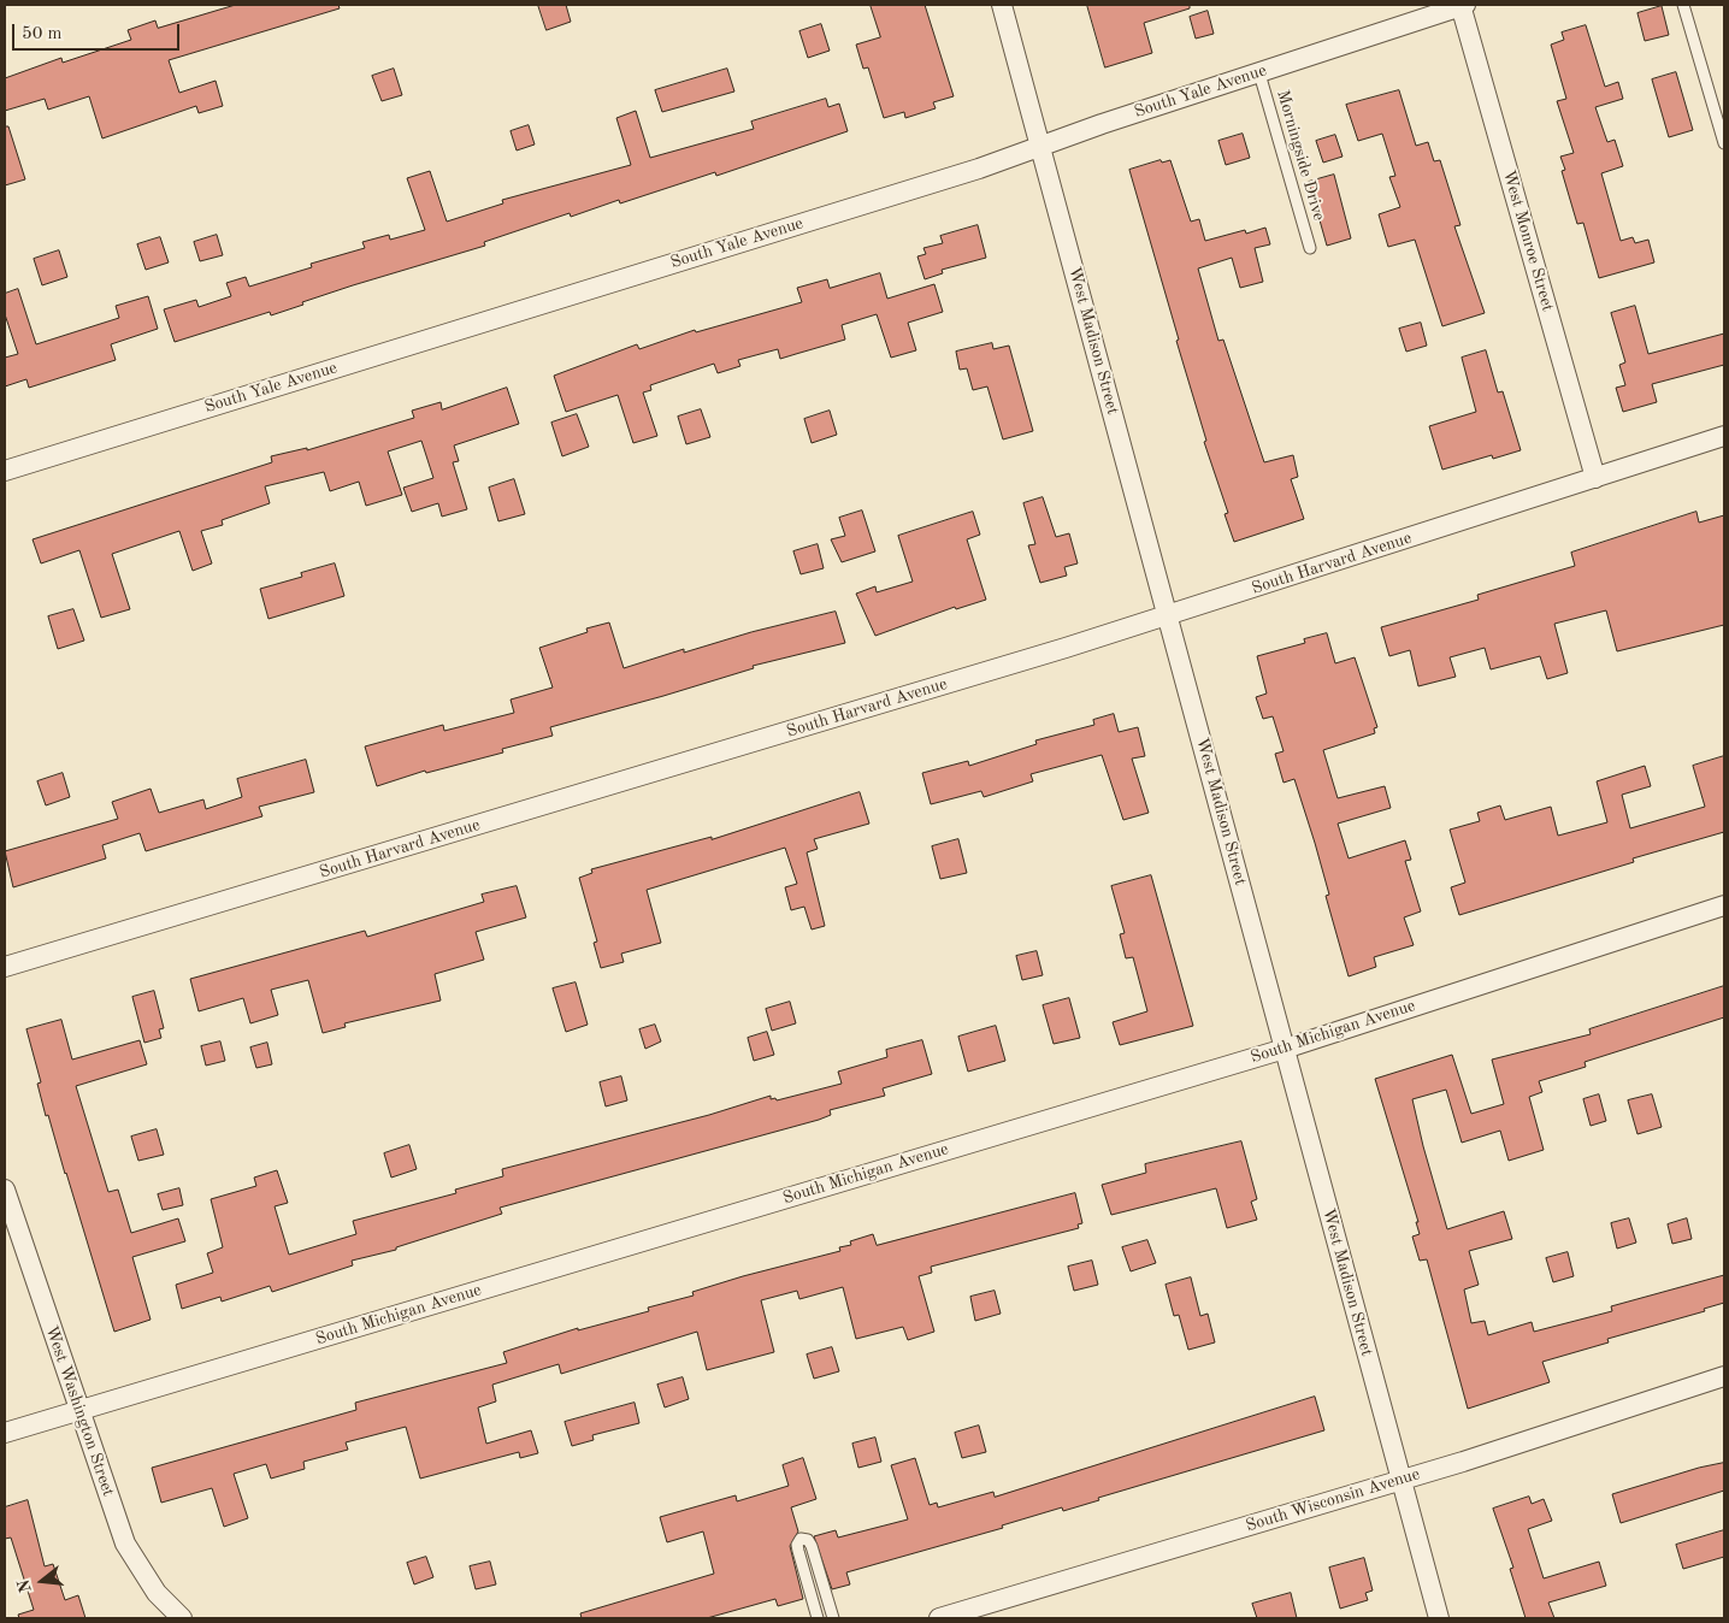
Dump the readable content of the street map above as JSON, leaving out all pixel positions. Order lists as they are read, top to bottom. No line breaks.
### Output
{"streets":{"street":["South Yale Avenue","West Monroe Street","West Madison Street","South Harvard Avenue","South Michigan Avenue","West Washington Street","South Wisconsin Avenue"],"lane":["Morningside Drive"]},"crossings":[["South Yale Avenue","Morningside Drive"],["South Yale Avenue","West Monroe Street"],["South Yale Avenue","West Madison Street"],["West Monroe Street","South Harvard Avenue"],["West Madison Street","South Harvard Avenue"],["West Madison Street","South Michigan Avenue"],["West Madison Street","South Wisconsin Avenue"],["South Michigan Avenue","West Washington Street"]],"scale_bar":"50 m","north":"left"}
